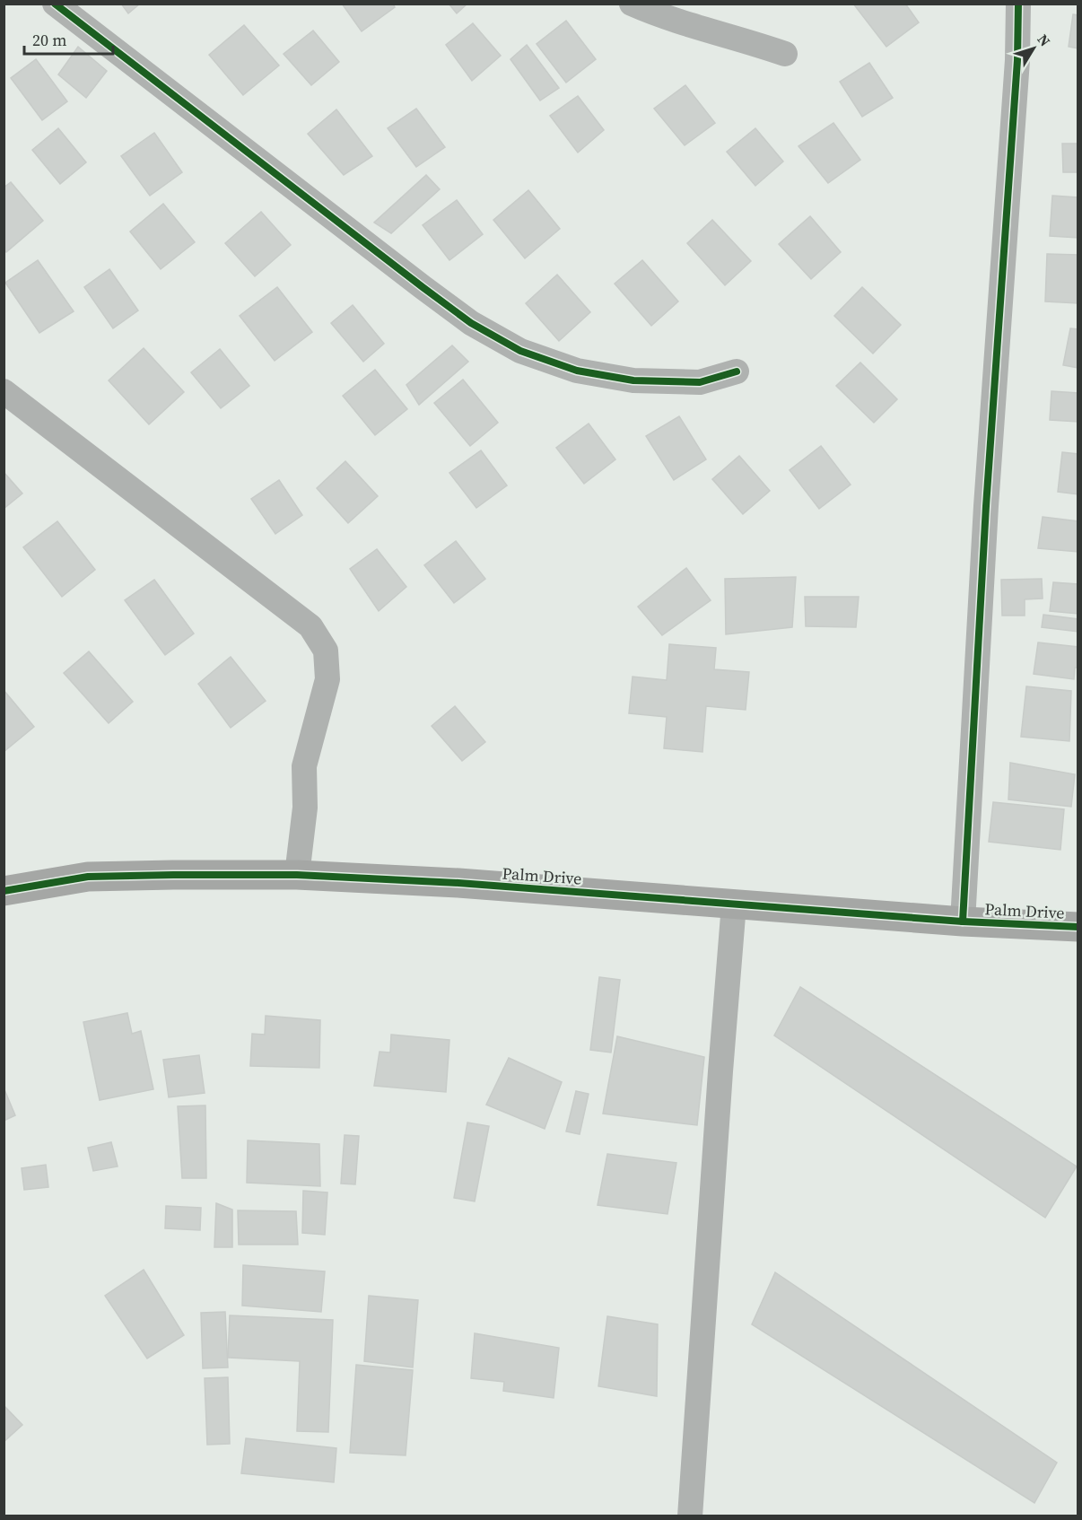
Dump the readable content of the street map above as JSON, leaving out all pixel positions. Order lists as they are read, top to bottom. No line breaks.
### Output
{"streets":{"street":["Palm Drive"]},"scale_bar":"20 m","north":"top right"}
